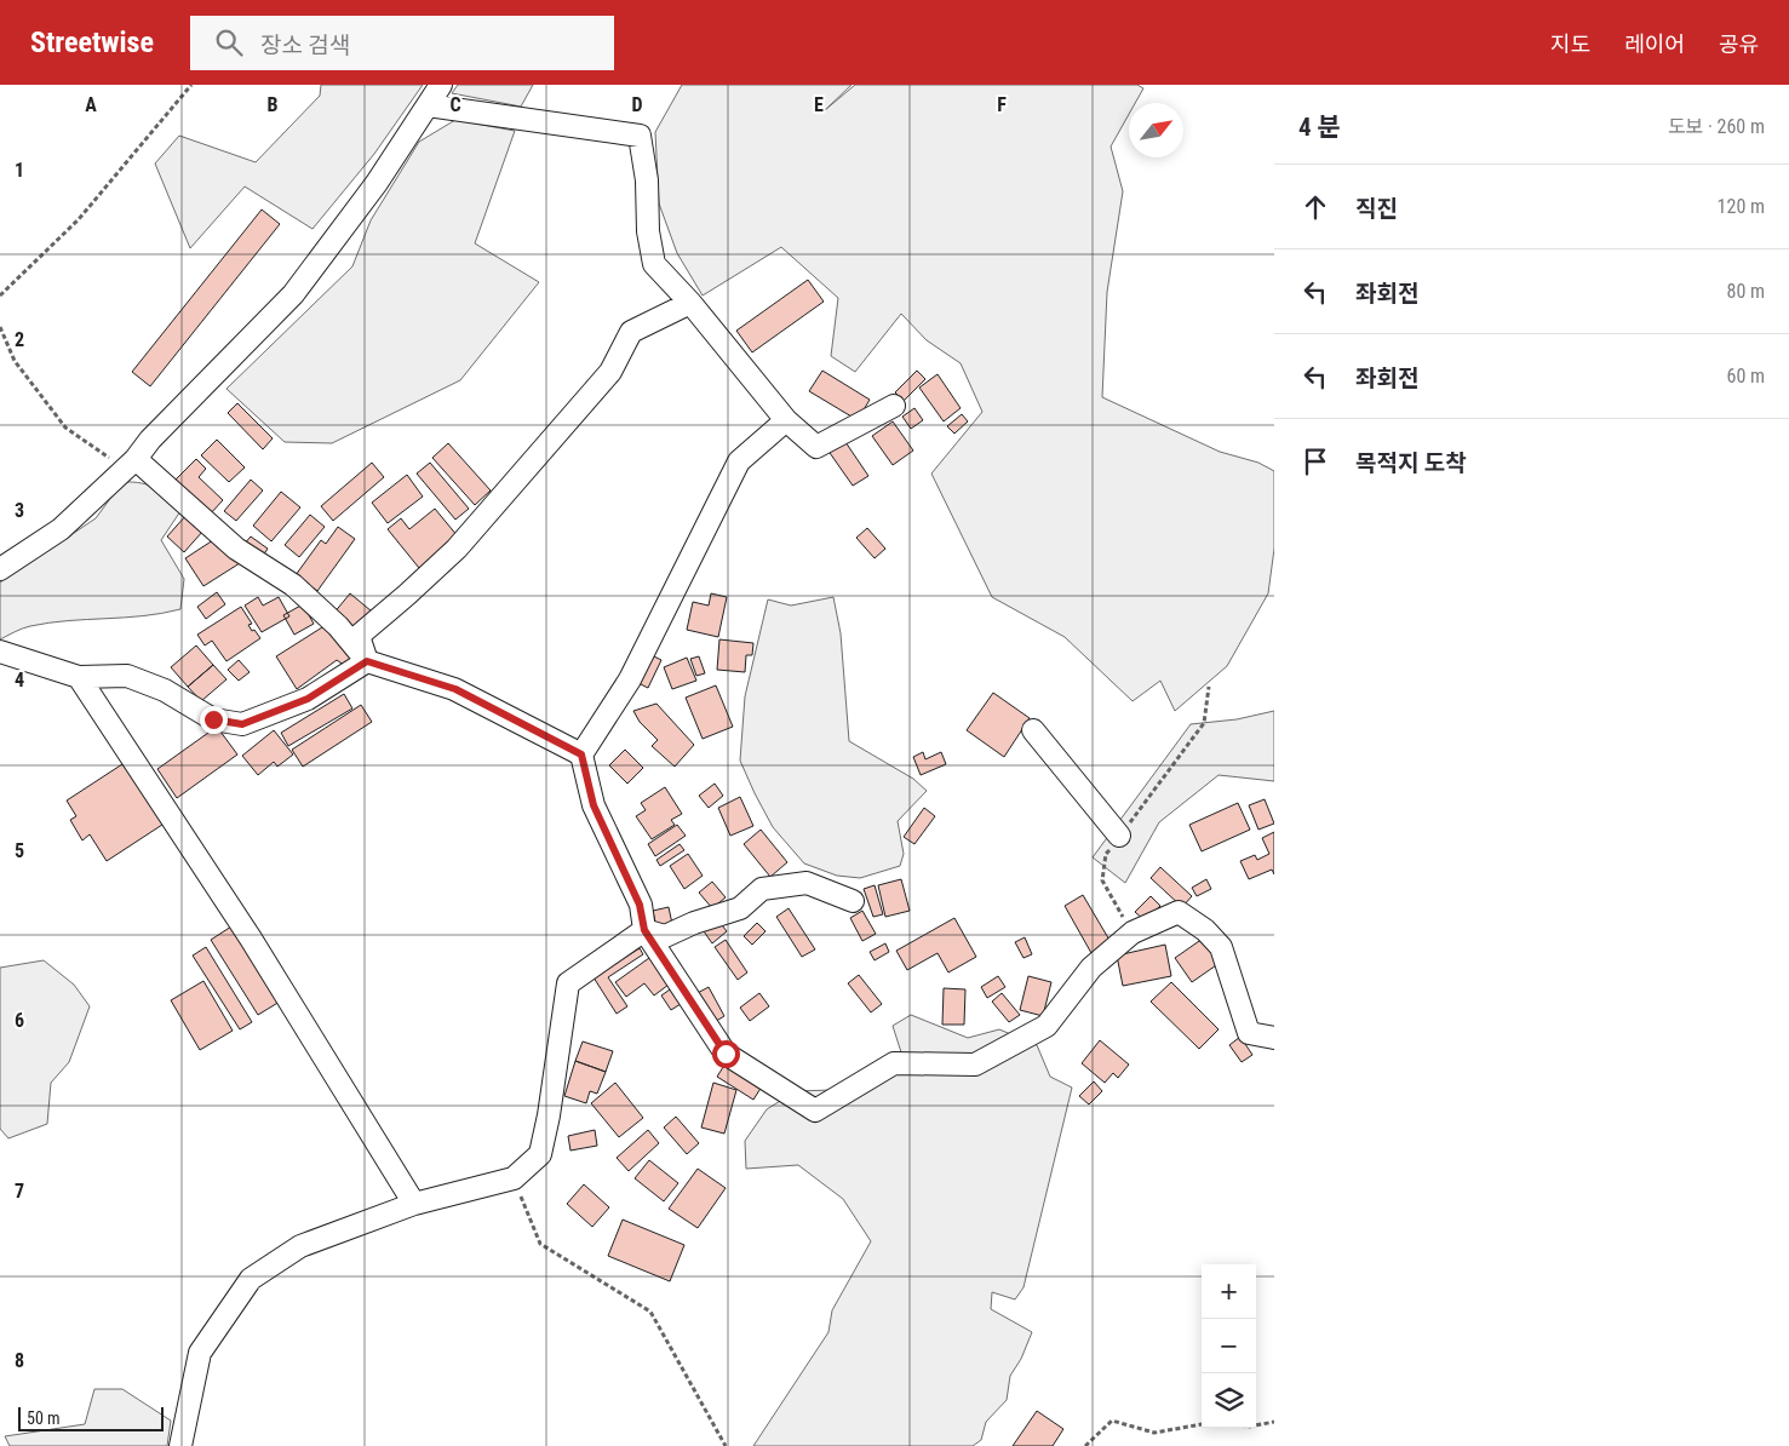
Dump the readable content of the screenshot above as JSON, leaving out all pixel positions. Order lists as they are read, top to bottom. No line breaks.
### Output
{"scale_bar":"50 m","north":"top right","page":{"header":"Streetwise","search":"장소 검색","nav":["지도","레이어","공유"],"heading":["4 분","도보 · 260 m"],"list":[["직진","120 m"],["좌회전","80 m"],["좌회전","60 m"],"목적지 도착"],"map_buttons":["+","−"],"scale":"50 m"},"grid":{"columns":["A","B","C","D","E","F"],"rows":["1","2","3","4","5","6","7","8"]}}
